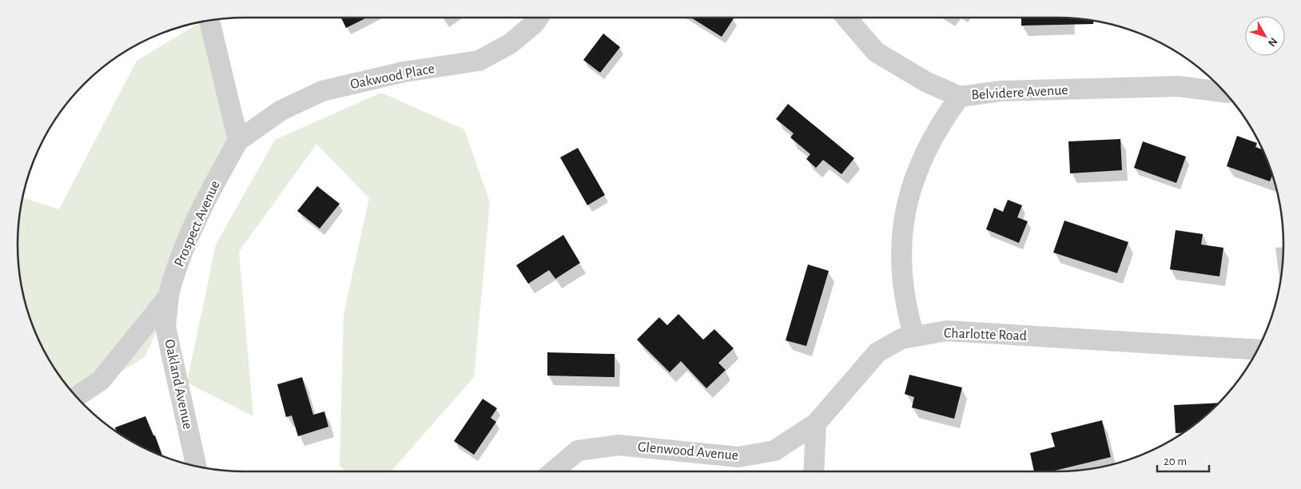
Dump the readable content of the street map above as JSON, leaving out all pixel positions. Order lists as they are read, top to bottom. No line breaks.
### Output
{"streets":{"street":["Oakwood Place","Belvidere Avenue","Prospect Avenue","Charlotte Road","Oakland Avenue","Glenwood Avenue"]},"crossings":[["Oakwood Place","Prospect Avenue"],["Prospect Avenue","Oakland Avenue"],["Charlotte Road","Glenwood Avenue"]],"scale_bar":"20 m","north":"bottom right"}
